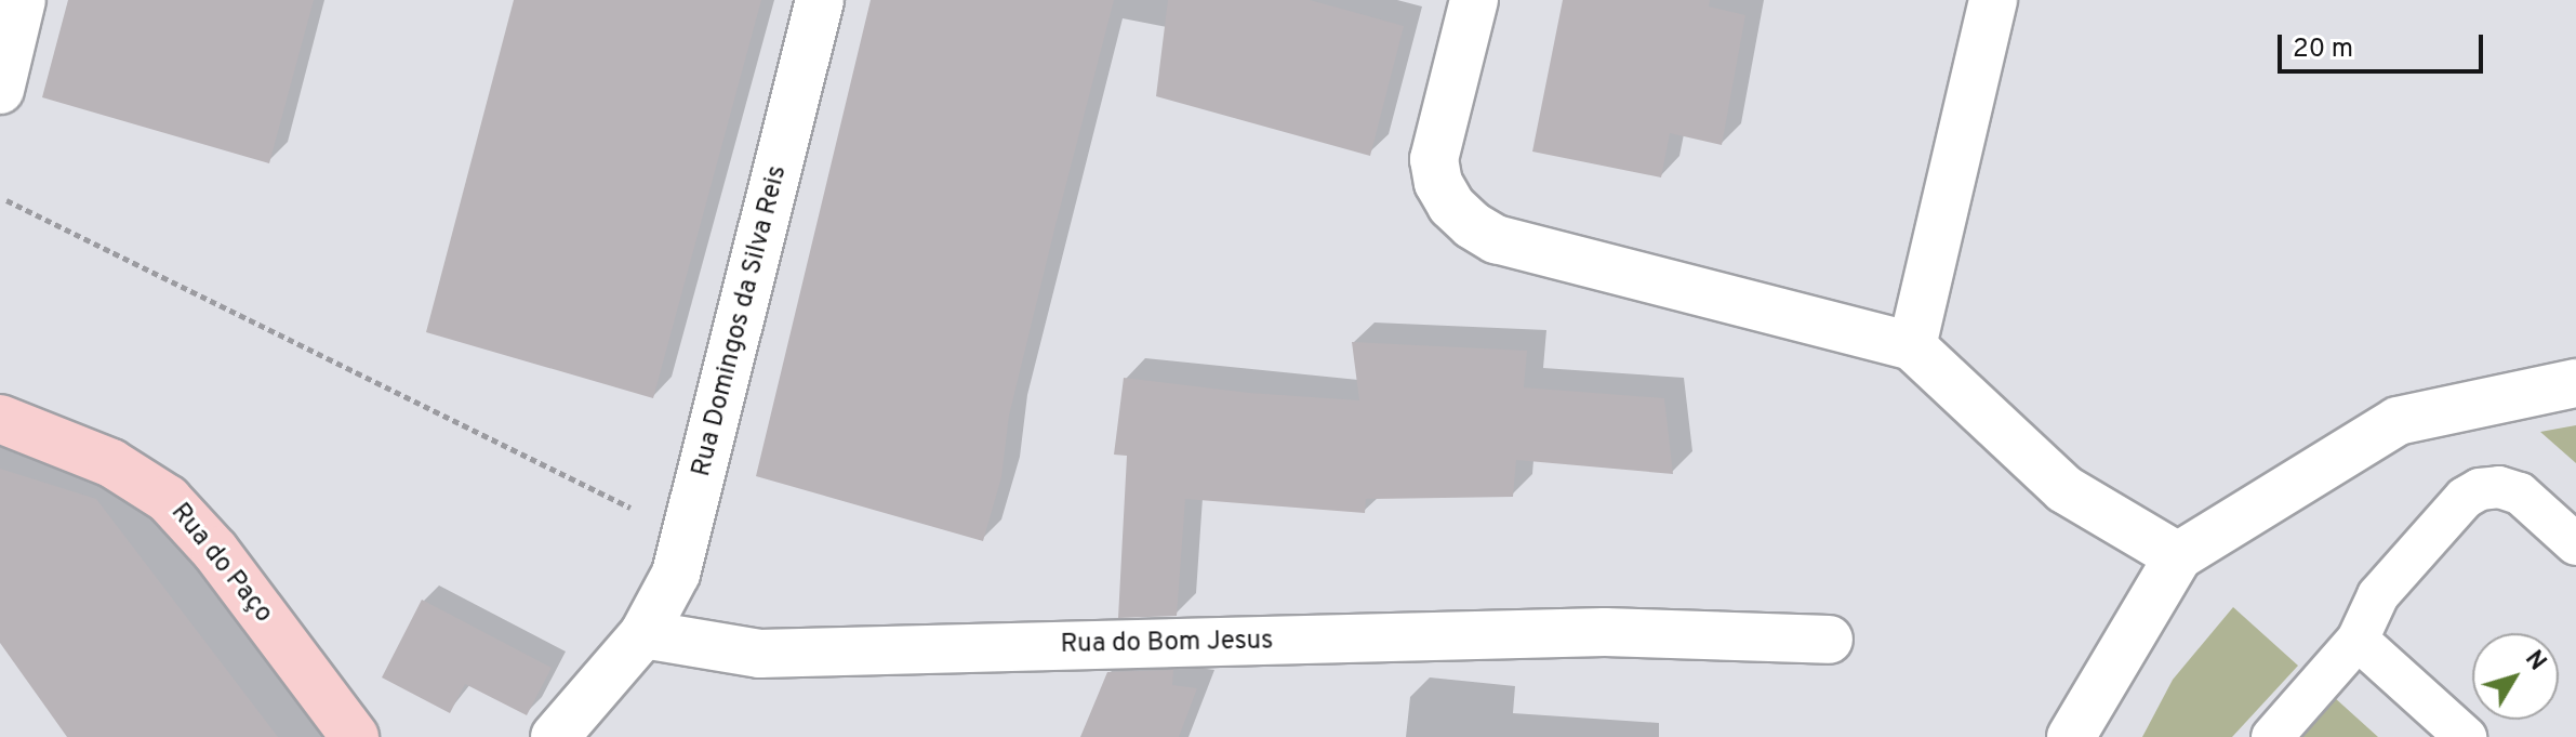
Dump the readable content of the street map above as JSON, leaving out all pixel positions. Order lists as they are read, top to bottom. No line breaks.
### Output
{"streets":{"street":["Rua Domingos da Silva Reis","Rua do Paço","Rua do Bom Jesus"]},"crossings":[["Rua Domingos da Silva Reis","Rua do Bom Jesus"]],"scale_bar":"20 m","north":"top right"}
